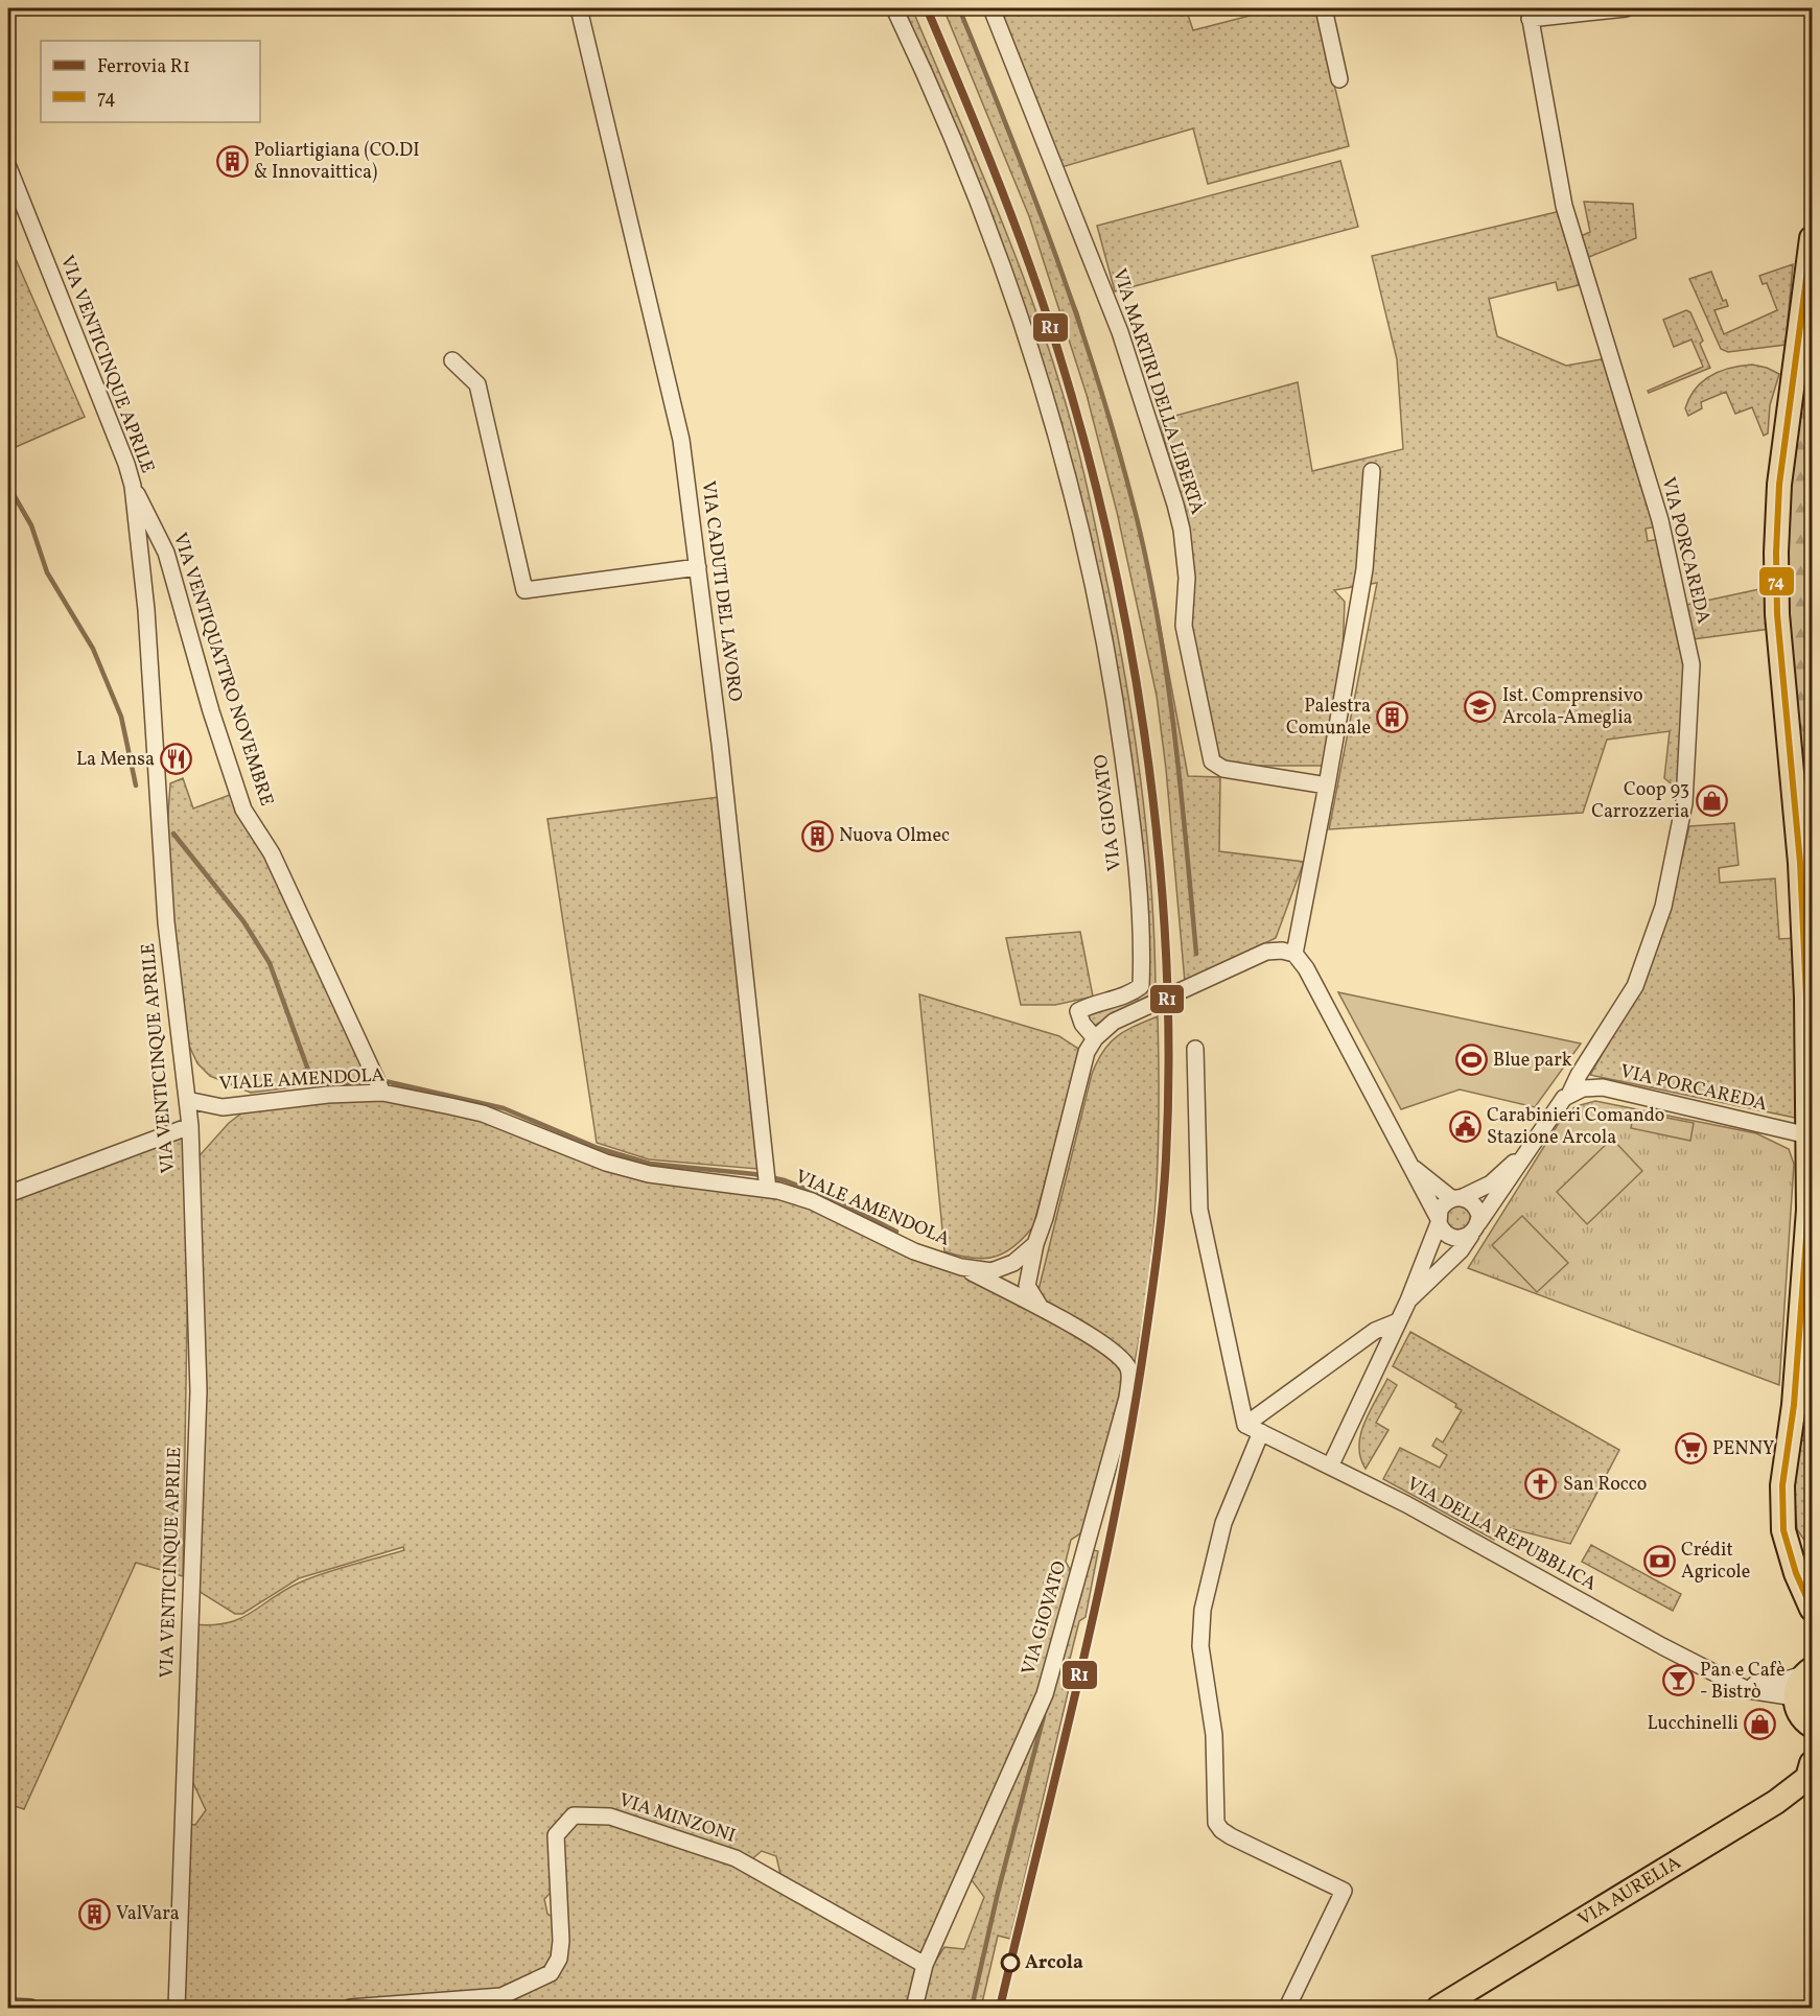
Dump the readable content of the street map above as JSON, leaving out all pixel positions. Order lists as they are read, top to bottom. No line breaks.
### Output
{"streets":{"main road":["VIA AURELIA"],"street":["VIA VENTICINQUE APRILE","VIA MARTIRI DELLA LIBERTÀ","VIA PORCAREDA","VIA CADUTI DEL LAVORO","VIA VENTIQUATTRO NOVEMBRE","VIA GIOVATO","VIALE AMENDOLA","VIA DELLA REPUBBLICA","VIA MINZONI"]},"crossings":[["VIA VENTICINQUE APRILE","VIA VENTIQUATTRO NOVEMBRE"],["VIA VENTICINQUE APRILE","VIALE AMENDOLA"],["VIA CADUTI DEL LAVORO","VIALE AMENDOLA"],["VIA VENTIQUATTRO NOVEMBRE","VIALE AMENDOLA"],["VIA GIOVATO","VIALE AMENDOLA"],["VIA GIOVATO","VIA MINZONI"]],"places":{"building":["Poliartigiana (CO.DI & Innovaittica)","Palestra Comunale","Nuova Olmec","ValVara"],"school or university":["Ist. Comprensivo Arcola-Ameglia"],"restaurant":["La Mensa"],"shop":["Coop 93 Carrozzeria","Lucchinelli"],"sports":["Blue park"],"public building":["Carabinieri Comando Stazione Arcola"],"supermarket":["PENNY"],"church":["San Rocco"],"bank":["Crédit Agricole"],"bar":["Pan e Cafè - Bistrò"],"other":["Arcola"]},"lines":["rail line R1","transit line 74"],"legend":["Ferrovia R1","74"]}
